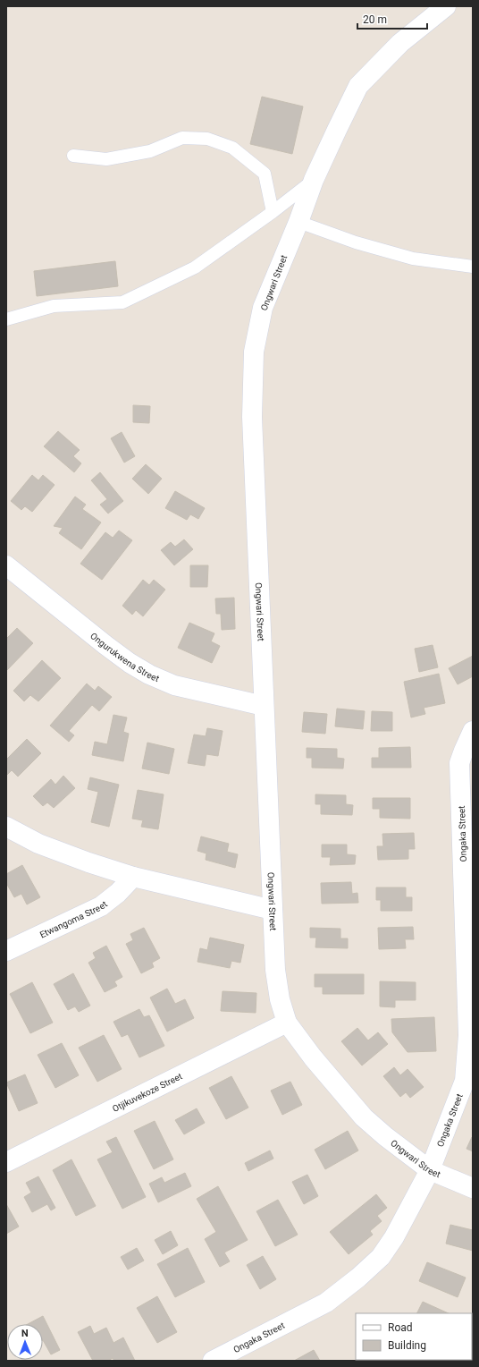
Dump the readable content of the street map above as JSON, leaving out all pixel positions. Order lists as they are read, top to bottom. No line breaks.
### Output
{"streets":{"street":["Ongwari Street","Ongurukwena Street","Ongaka Street","Etwangoma Street","Otjikuvekoze Street"]},"crossings":[["Ongwari Street","Ongurukwena Street"],["Ongwari Street","Ongaka Street"],["Ongwari Street","Otjikuvekoze Street"]],"legend":["Road","Building"],"scale_bar":"20 m","north":"top"}
